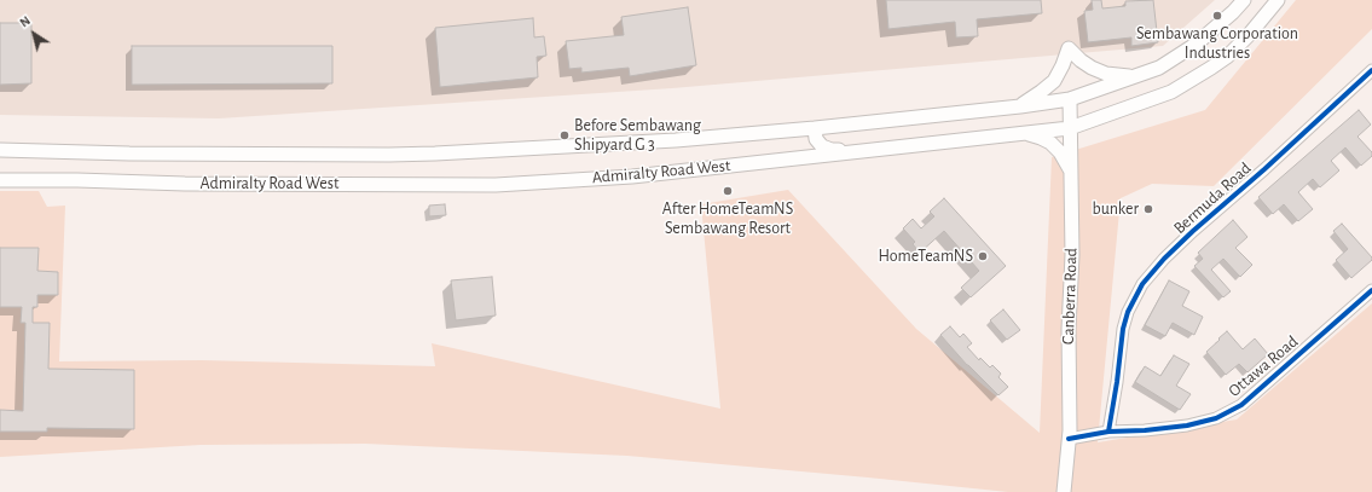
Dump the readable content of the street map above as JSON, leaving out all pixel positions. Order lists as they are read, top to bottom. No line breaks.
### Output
{"streets":{"main road":["Admiralty Road West","Canberra Road"],"street":["Bermuda Road","Ottawa Road"]},"crossings":[["Admiralty Road West","Canberra Road"],["Bermuda Road","Ottawa Road"],["Canberra Road","Ottawa Road"]],"places":["Sembawang Corporation Industries","Before Sembawang Shipyard G 3","After HomeTeamNS Sembawang Resort","bunker","HomeTeamNS"],"north":"top left"}
